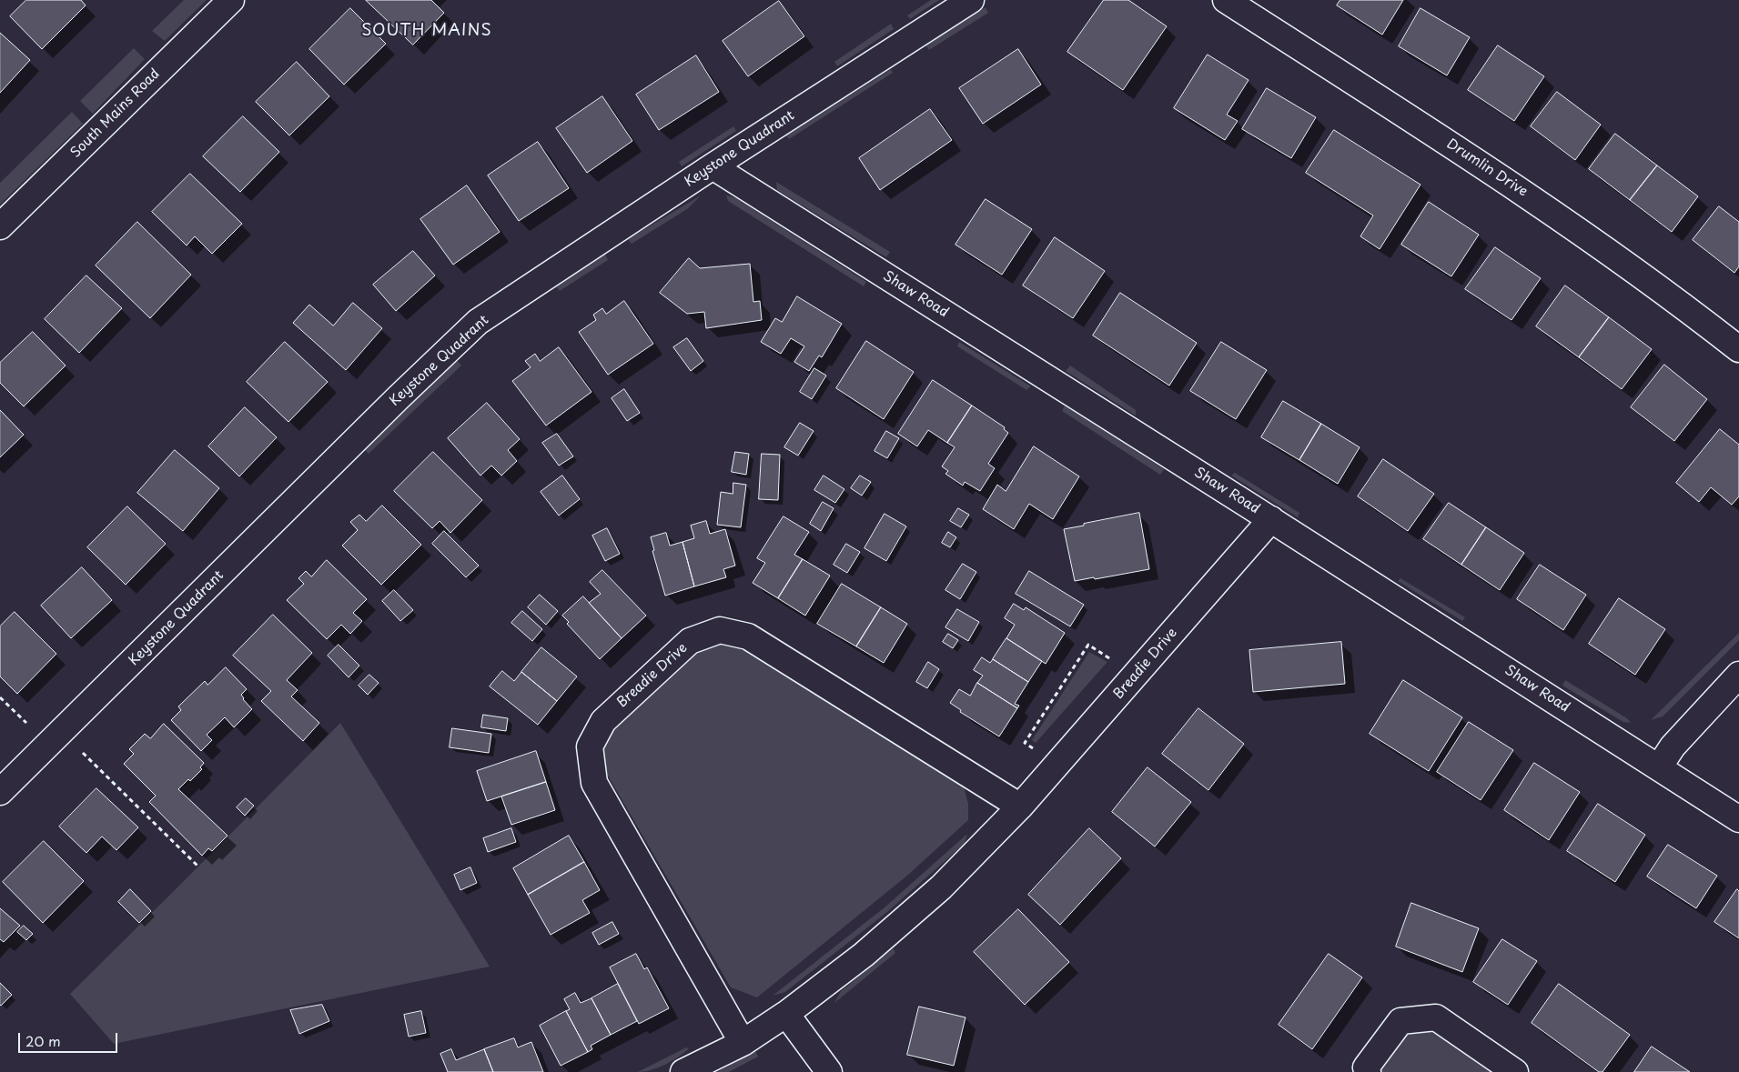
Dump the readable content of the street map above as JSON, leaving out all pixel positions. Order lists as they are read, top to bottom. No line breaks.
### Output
{"streets":{"street":["South Mains Road","Keystone Quadrant","Drumlin Drive","Shaw Road","Breadie Drive"]},"crossings":[["Keystone Quadrant","Shaw Road"],["Shaw Road","Breadie Drive"]],"districts":["SOUTH MAINS"],"scale_bar":"20 m"}
